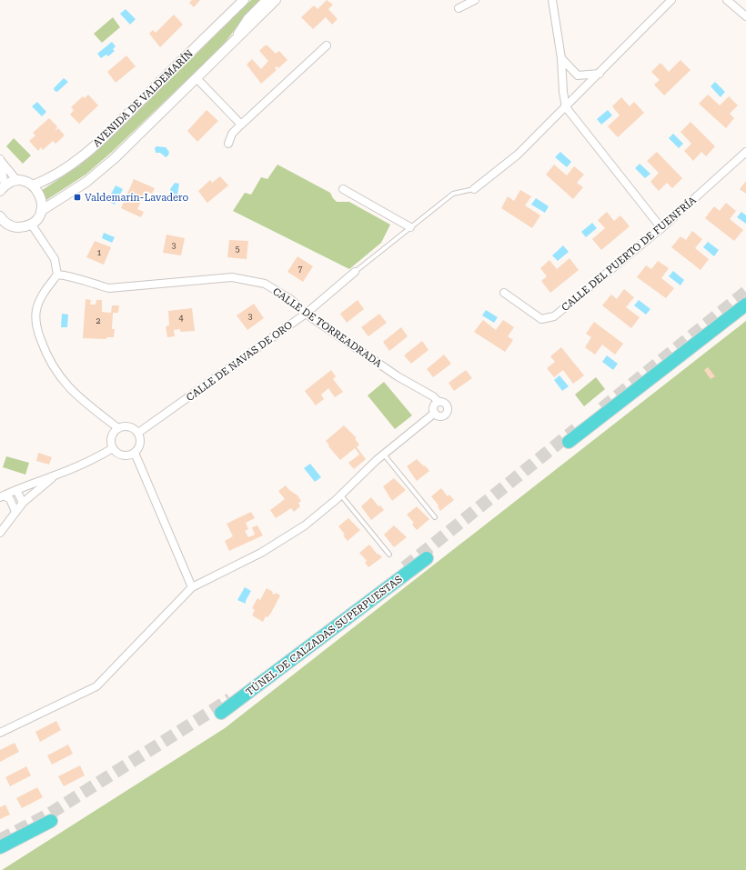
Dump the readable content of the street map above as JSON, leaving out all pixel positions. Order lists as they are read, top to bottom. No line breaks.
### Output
{"streets":{"highway":["TÚNEL DE CALZADAS SUPERPUESTAS"],"street":["AVENIDA DE VALDEMARÍN","CALLE DEL PUERTO DE FUENFRÍA","CALLE DE TORREADRADA","CALLE DE NAVAS DE ORO"]},"crossings":[["CALLE DE TORREADRADA","CALLE DE NAVAS DE ORO"]],"places":{"transit":["Valdemarín-Lavadero"]},"house_numbers":["3","5","1","7","3","4","2"]}
